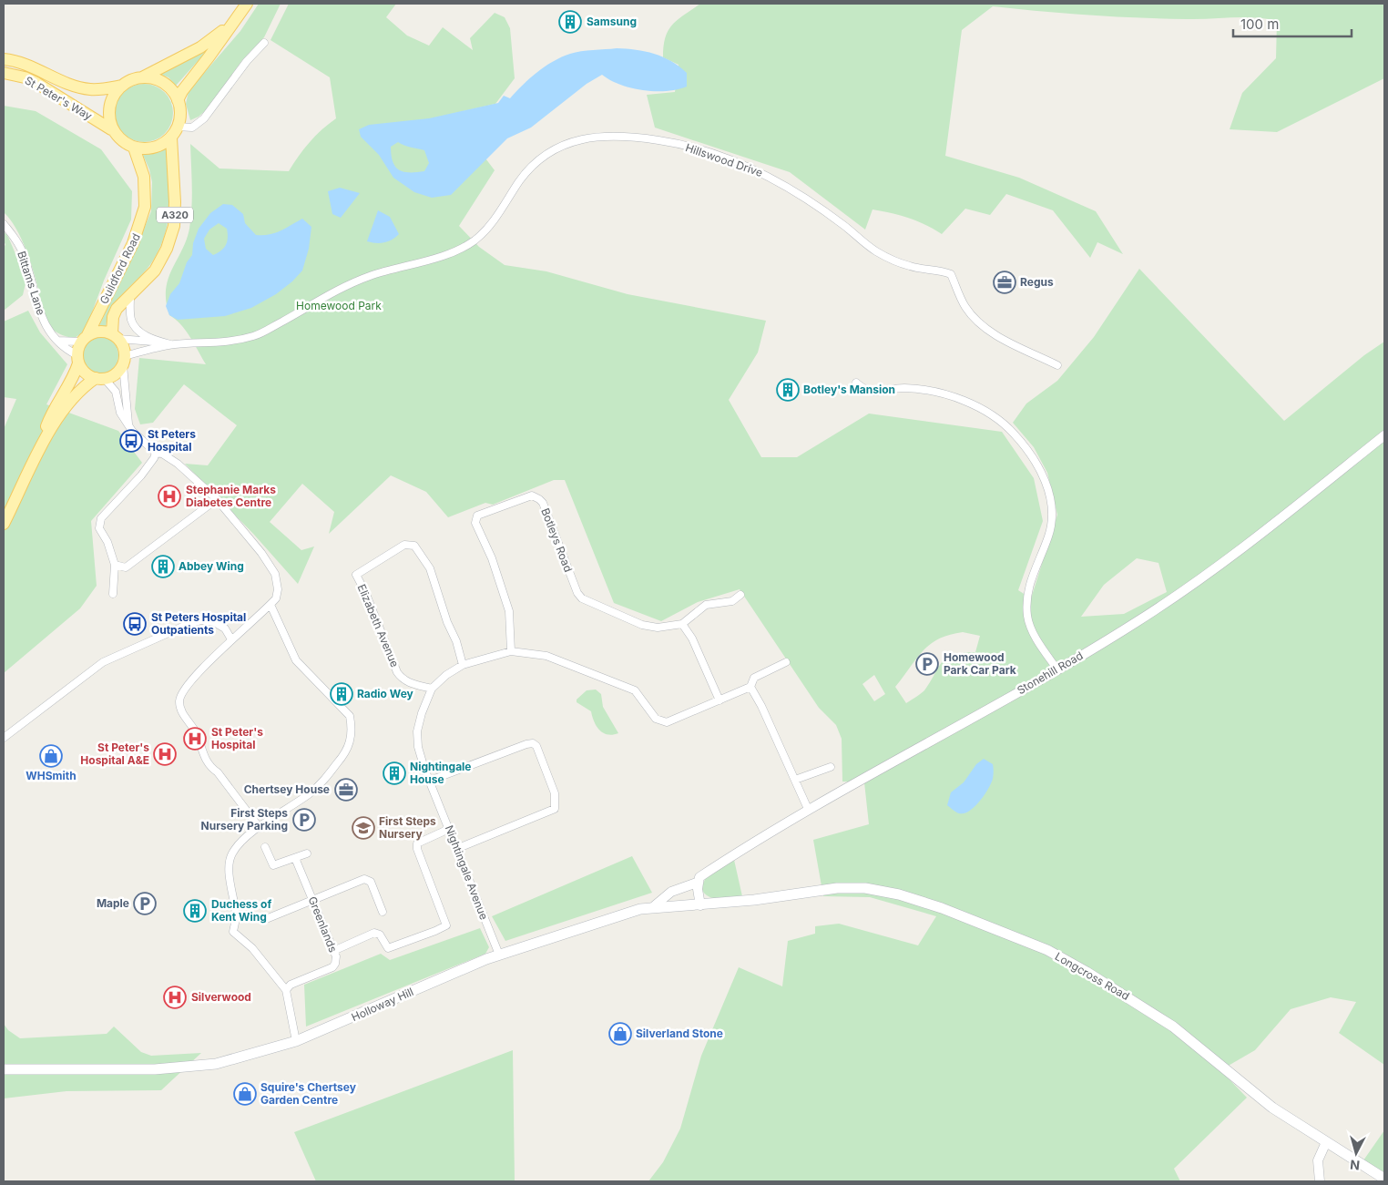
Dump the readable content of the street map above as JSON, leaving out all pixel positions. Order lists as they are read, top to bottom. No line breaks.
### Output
{"streets":{"main road":["St Peter's Way","A320","Guildford Road","Longcross Road","Holloway Hill"],"street":["Hillswood Drive","Bittams Lane","Botleys Road","Elizabeth Avenue","Stonehill Road","Nightingale Avenue","Greenlands"]},"crossings":[["St Peter's Way","Guildford Road"],["Hillswood Drive","A320"],["Hillswood Drive","Guildford Road"],["Hillswood Drive","Bittams Lane"],["A320","Guildford Road"],["A320","Bittams Lane"],["Guildford Road","Bittams Lane"],["Botleys Road","Nightingale Avenue"],["Elizabeth Avenue","Nightingale Avenue"],["Stonehill Road","Holloway Hill"],["Nightingale Avenue","Holloway Hill"],["Longcross Road","Holloway Hill"]],"parks":["Homewood Park"],"places":{"building":["Samsung","Botley's Mansion","Abbey Wing","Radio Wey","Nightingale House","Duchess of Kent Wing"],"office":["Regus","Chertsey House"],"bus stop":["St Peters Hospital","St Peters Hospital Outpatients"],"hospital":["Stephanie Marks Diabetes Centre","St Peter's Hospital","St Peter's Hospital A&E","Silverwood"],"parking":["Homewood Park Car Park","First Steps Nursery Parking","Maple"],"shop":["WHSmith","Silverland Stone","Squire's Chertsey Garden Centre"],"school or university":["First Steps Nursery"]},"scale_bar":"100 m","north":"bottom"}
